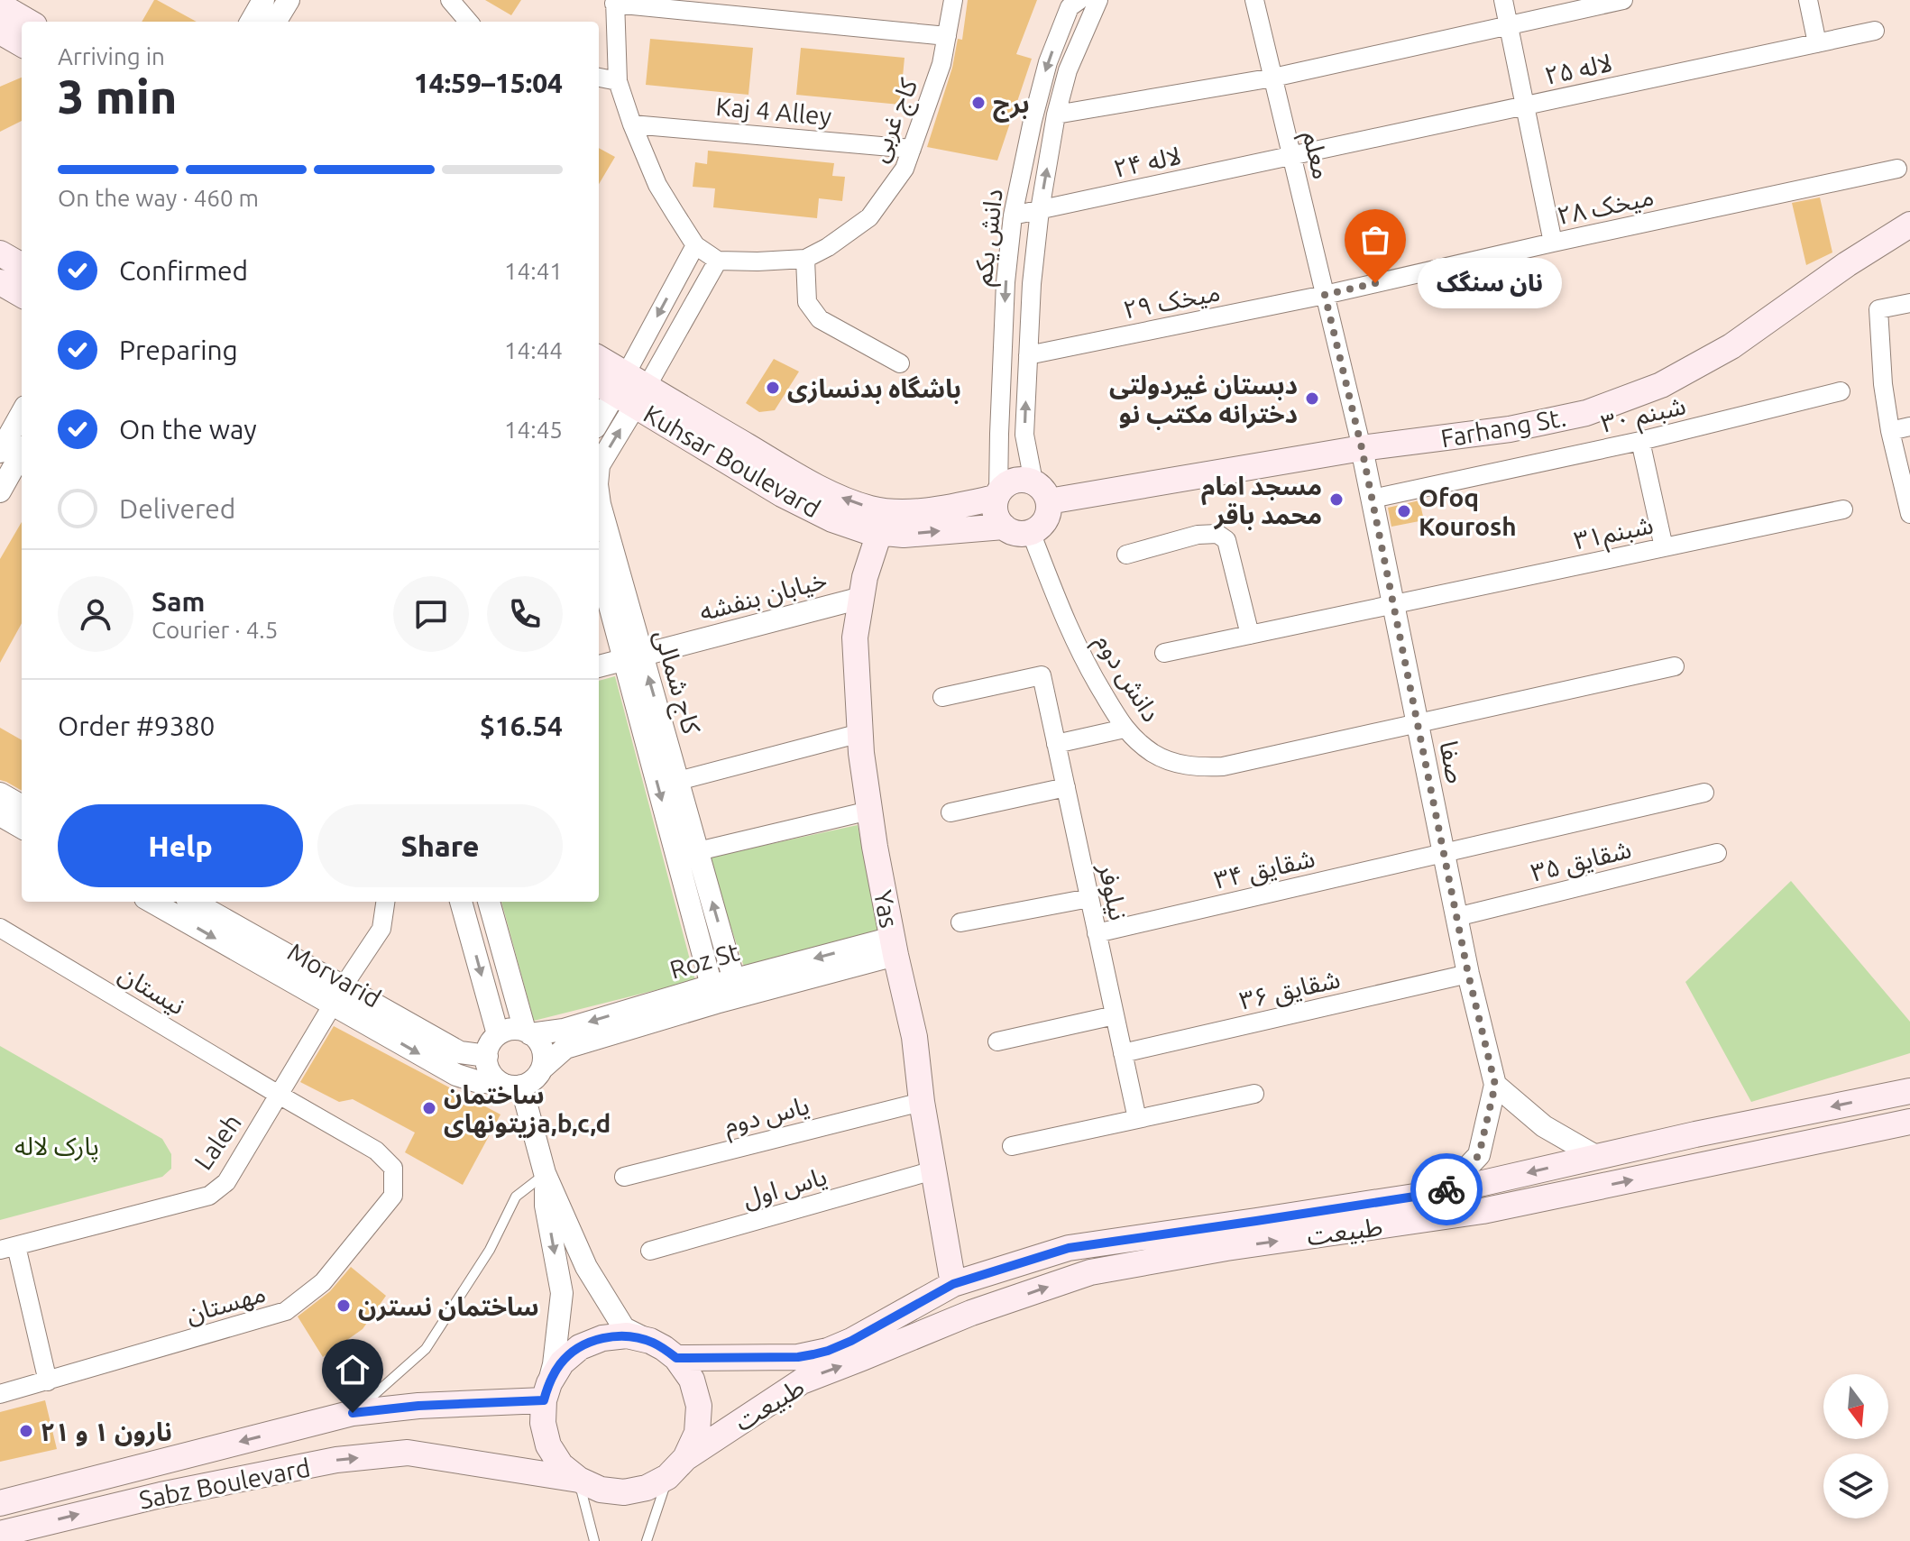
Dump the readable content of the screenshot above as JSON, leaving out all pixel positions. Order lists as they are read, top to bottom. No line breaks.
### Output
{"streets":{"main road":["Farhang St.","Kuhsar Boulevard","Yas","طبیعت","Sabz Boulevard"],"street":["لاله ۲۵","Kaj 4 Alley","کاج غربی","معلم","لاله ۲۴","میخک ۲۸","دانش یکم","میخک ۲۹","شبنم ۳۰","شبنم۳۱","خیابان بنفشه","دانش دوم","کاج شمالی","صفا","شقایق ۳۵","شقایق ۳۴","نیلوفر","Roz St","Morvarid","نیستان","شقایق ۳۶","یاس دوم","Laleh","یاس اول","مهستان"]},"crossings":[["لاله ۲۵","معلم"],["لاله ۲۵","لاله ۲۴"],["Kaj 4 Alley","کاج غربی"],["معلم","لاله ۲۴"],["معلم","میخک ۲۸"],["معلم","میخک ۲۹"],["معلم","Farhang St."],["معلم","صفا"],["لاله ۲۴","دانش یکم"],["میخک ۲۸","میخک ۲۹"],["دانش یکم","میخک ۲۹"],["دانش یکم","Farhang St."],["دانش یکم","Kuhsar Boulevard"],["دانش یکم","دانش دوم"],["شبنم ۳۰","صفا"],["Farhang St.","Kuhsar Boulevard"],["Farhang St.","دانش دوم"],["Farhang St.","صفا"],["Kuhsar Boulevard","دانش دوم"],["Kuhsar Boulevard","کاج شمالی"],["Kuhsar Boulevard","Yas"],["شبنم۳۱","صفا"],["خیابان بنفشه","کاج شمالی"],["خیابان بنفشه","Yas"],["دانش دوم","صفا"],["کاج شمالی","Roz St"],["صفا","شقایق ۳۵"],["صفا","شقایق ۳۴"],["صفا","شقایق ۳۶"],["شقایق ۳۴","نیلوفر"],["نیلوفر","شقایق ۳۶"],["Yas","Roz St"],["Yas","یاس دوم"],["Yas","یاس اول"],["Yas","طبیعت"],["Roz St","Morvarid"],["Morvarid","Laleh"],["نیستان","Laleh"],["نیستان","مهستان"],["طبیعت","Sabz Boulevard"]],"parks":["پارک لاله"],"places":["برج","نان سنگک","باشگاه بدنسازی","دبستان غیردولتی دخترانه مکتب نو","مسجد امام محمد باقر","Ofoq Kourosh","ساختمان زیتونهایa,b,c,d","ساختمان نسترن","نارون ۱ و ۲۱"],"north":"bottom","page":{"heading":["3 min","Arriving in","14:59–15:04"],"panel":["Sam","Courier · 4.5","Order #9380","$16.54"],"bar":"On the way · 460 m","list":[["Confirmed","14:41"],["Preparing","14:44"],["On the way","14:45"],"Delivered"],"bubble":"نان سنگک","buttons":["Help","Share"]}}
